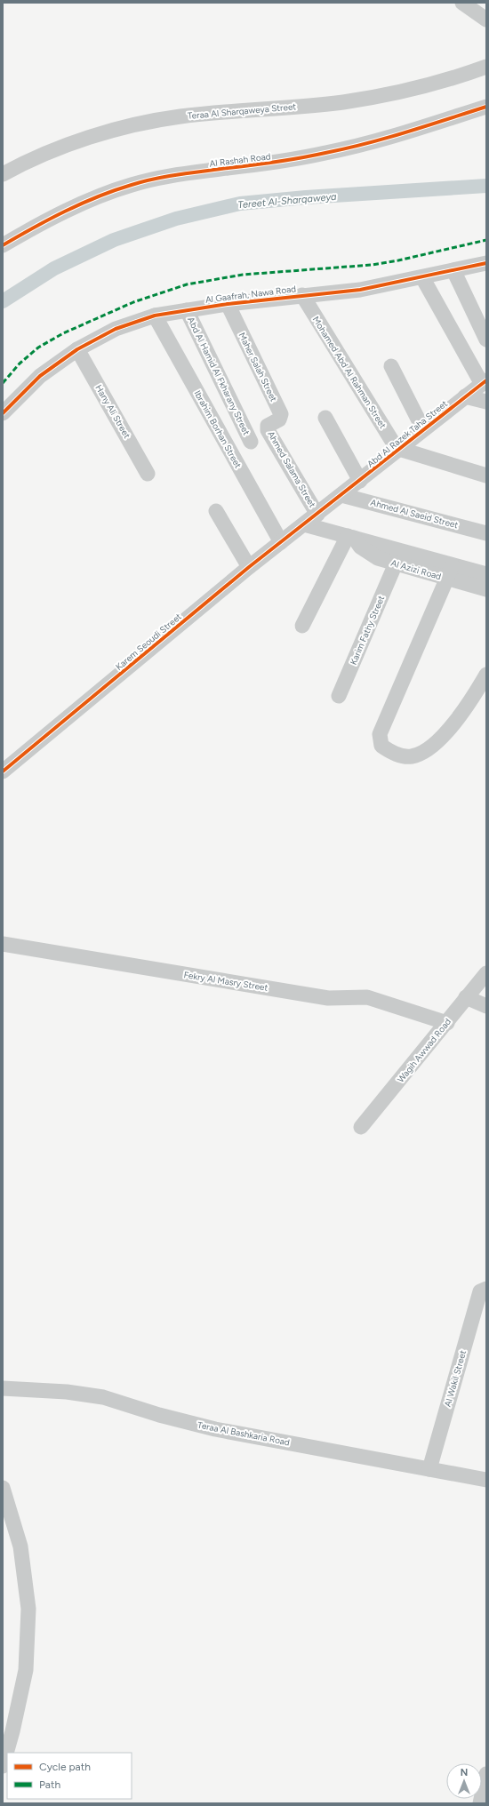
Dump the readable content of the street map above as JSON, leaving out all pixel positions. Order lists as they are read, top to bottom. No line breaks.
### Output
{"streets":{"street":["Teraa Al Sharqaweya Street","Al Rashah Road","Al Gaafrah, Nawa Road","Maher Salah Street","Mohamed Abd Al Rahman Street","Abd Al Hamid Al Fkharany Street","Hany Ali Street","Ibrahim Borhan Street","Abd Al Razek Taha Street","Ahmed Salama Street","Ahmed Al Saeid Street","Al Azizi Road","Karim Fathy Street","Karem Seoudi Street","Fekry Al Masry Street","Wagih Awwad Road","Al Wakil Street","Teraa Al Bashkaria Road"]},"crossings":[["Al Gaafrah, Nawa Road","Maher Salah Street"],["Al Gaafrah, Nawa Road","Mohamed Abd Al Rahman Street"],["Al Gaafrah, Nawa Road","Abd Al Hamid Al Fkharany Street"],["Al Gaafrah, Nawa Road","Hany Ali Street"],["Al Gaafrah, Nawa Road","Ibrahim Borhan Street"],["Maher Salah Street","Ahmed Salama Street"],["Mohamed Abd Al Rahman Street","Abd Al Razek Taha Street"],["Ibrahim Borhan Street","Karem Seoudi Street"],["Abd Al Razek Taha Street","Ahmed Salama Street"],["Abd Al Razek Taha Street","Ahmed Al Saeid Street"],["Abd Al Razek Taha Street","Al Azizi Road"],["Abd Al Razek Taha Street","Karem Seoudi Street"],["Al Azizi Road","Karim Fathy Street"],["Al Azizi Road","Karem Seoudi Street"],["Fekry Al Masry Street","Wagih Awwad Road"],["Al Wakil Street","Teraa Al Bashkaria Road"]],"water":["Tereet Al-Sharqaweya"],"legend":["Cycle path","Path"],"north":"top"}
